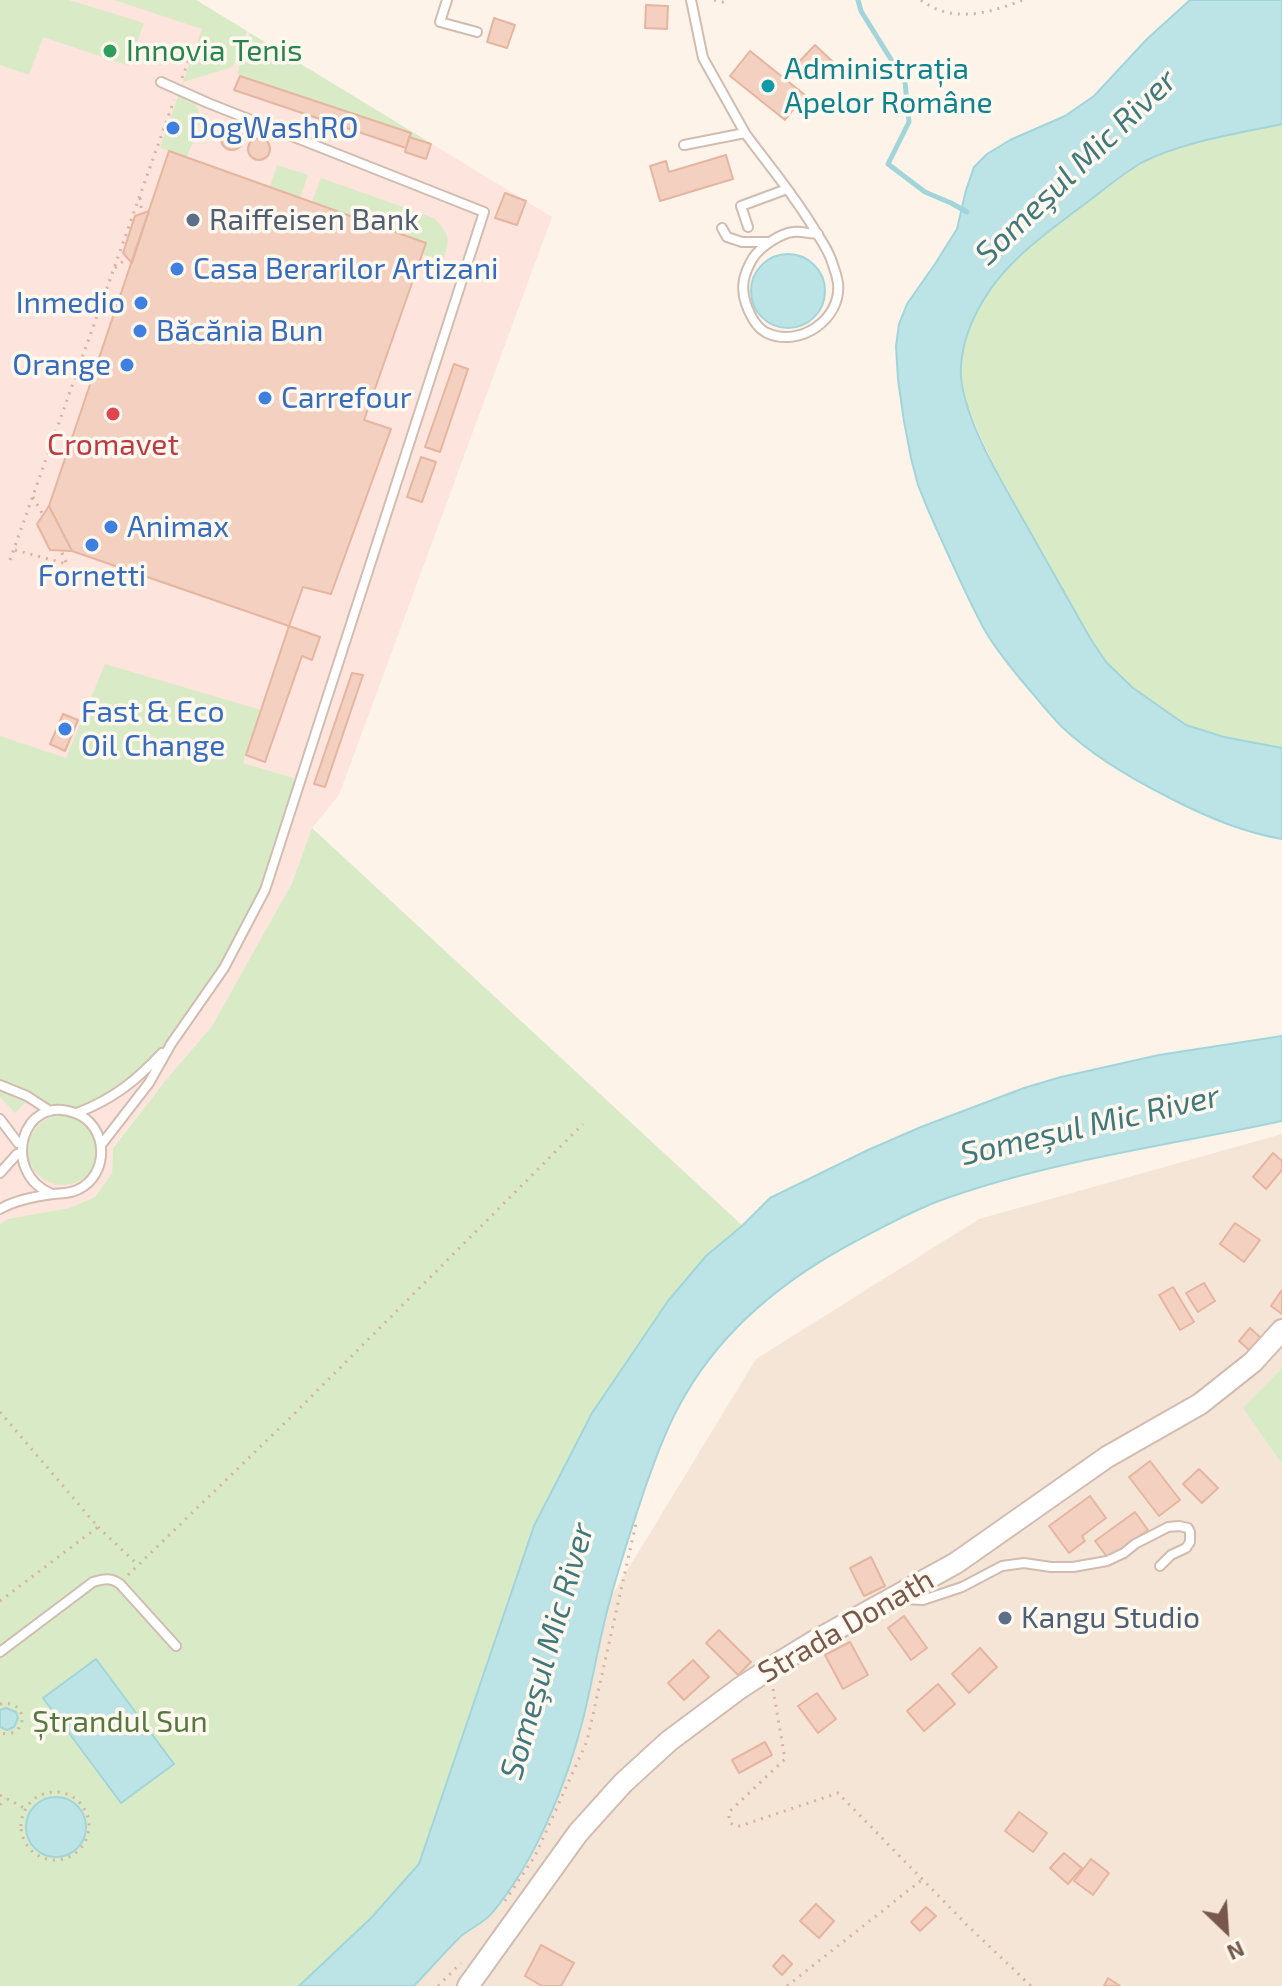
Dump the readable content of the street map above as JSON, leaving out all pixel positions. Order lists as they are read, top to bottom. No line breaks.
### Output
{"streets":{"street":["Strada Donath"]},"water":["Someşul Mic River"],"parks":["Ștrandul Sun"],"places":["Innovia Tenis","Administrația Apelor Române","DogWashRO","Raiffeisen Bank","Casa Berarilor Artizani","Inmedio","Băcănia Bun","Orange","Carrefour","Cromavet","Animax","Fornetti","Fast & Eco Oil Change","Kangu Studio"],"north":"bottom right"}
